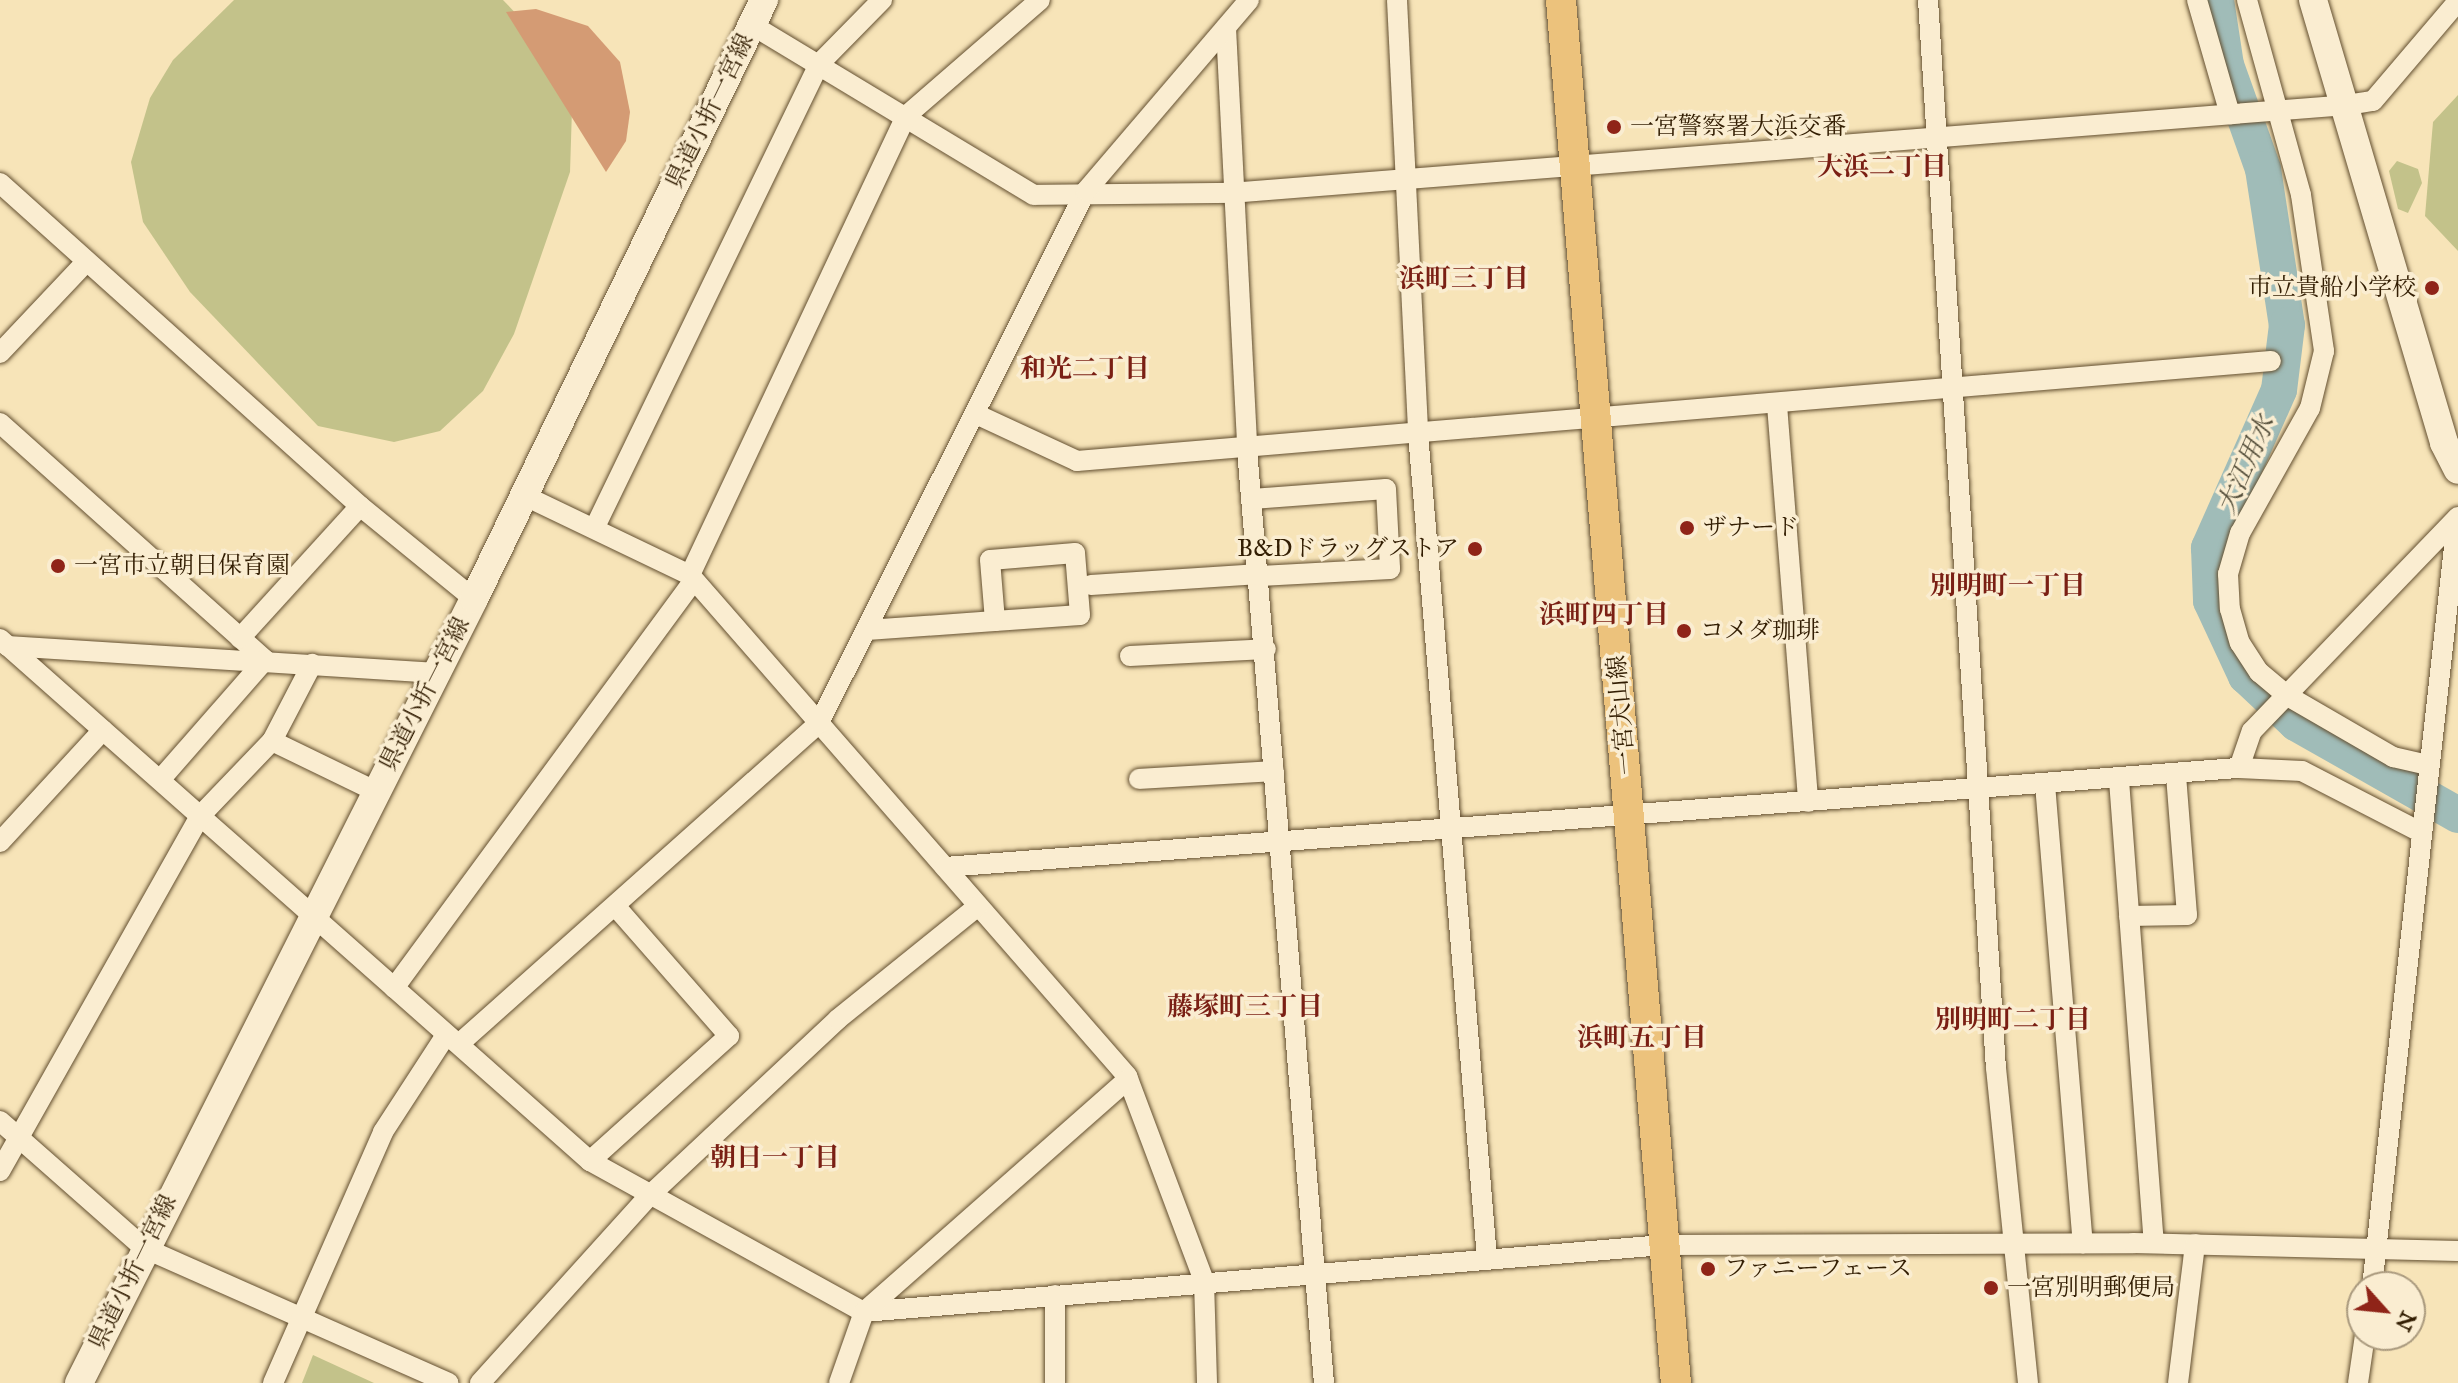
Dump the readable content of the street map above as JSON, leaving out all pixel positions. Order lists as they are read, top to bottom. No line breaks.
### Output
{"streets":{"main road":["県道小折一宮線","一宮犬山線"]},"districts":["大浜二丁目","浜町三丁目","和光二丁目","別明町一丁目","浜町四丁目","藤塚町三丁目","別明町二丁目","浜町五丁目","朝日一丁目"],"water":["大江用水"],"places":["一宮警察署大浜交番","市立貴船小学校","ザナード","B&Dドラッグストア","一宮市立朝日保育園","コメダ珈琲","ファニーフェース","一宮別明郵便局"],"north":"bottom right"}
